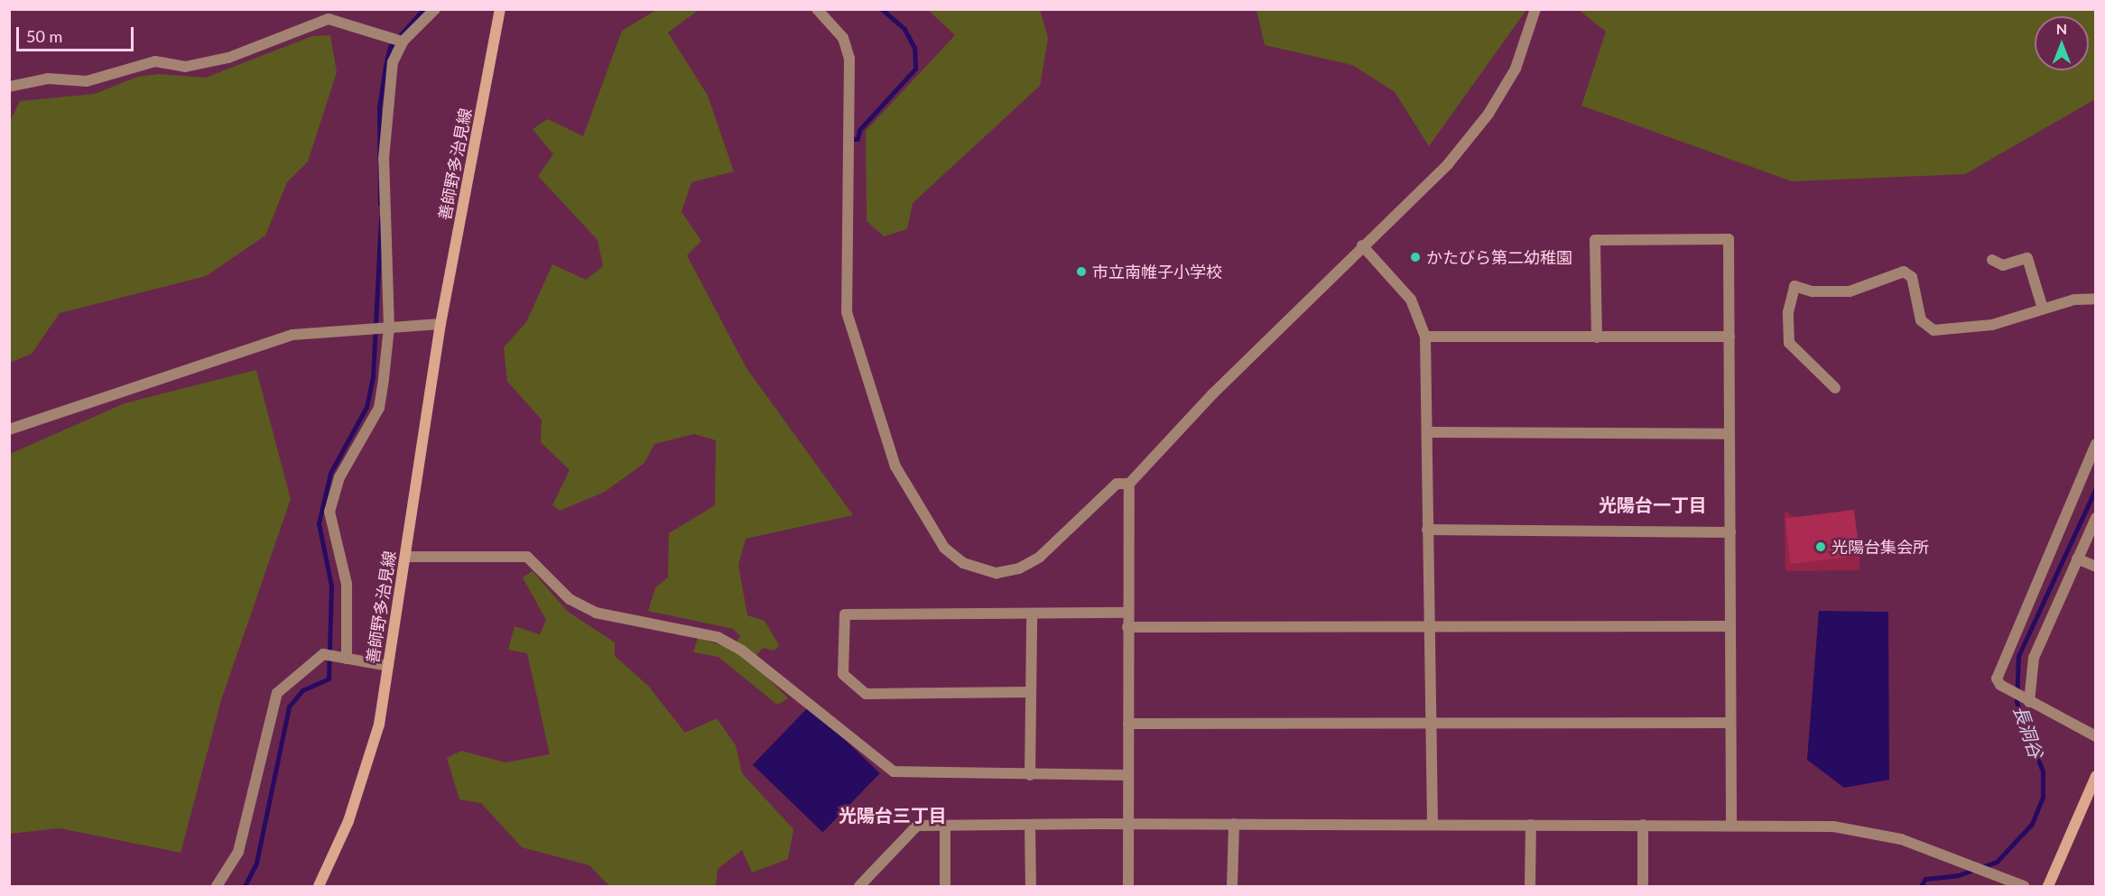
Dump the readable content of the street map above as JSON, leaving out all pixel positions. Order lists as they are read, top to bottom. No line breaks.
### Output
{"streets":{"main road":["善師野多治見線"]},"districts":["光陽台一丁目","光陽台三丁目"],"water":["長洞谷"],"places":["かたびら第二幼稚園","市立南帷子小学校","光陽台集会所"],"scale_bar":"50 m","north":"top"}
